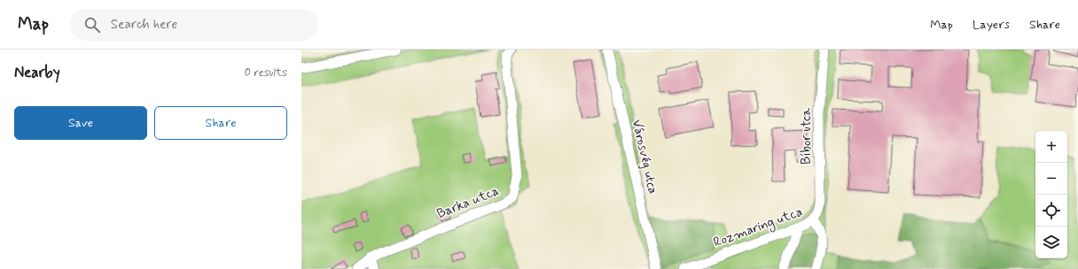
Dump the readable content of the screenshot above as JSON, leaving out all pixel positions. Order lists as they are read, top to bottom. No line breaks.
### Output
{"streets":{"street":["Bíbor utca","Városvég utca","Barka utca","Rozmaring utca"]},"crossings":[["Bíbor utca","Rozmaring utca"]],"page":{"header":"Map","search":"Search here","nav":["Map","Layers","Share"],"heading":["Nearby","0 results"],"buttons":["Save","Share"],"map_buttons":["+","−"]}}
